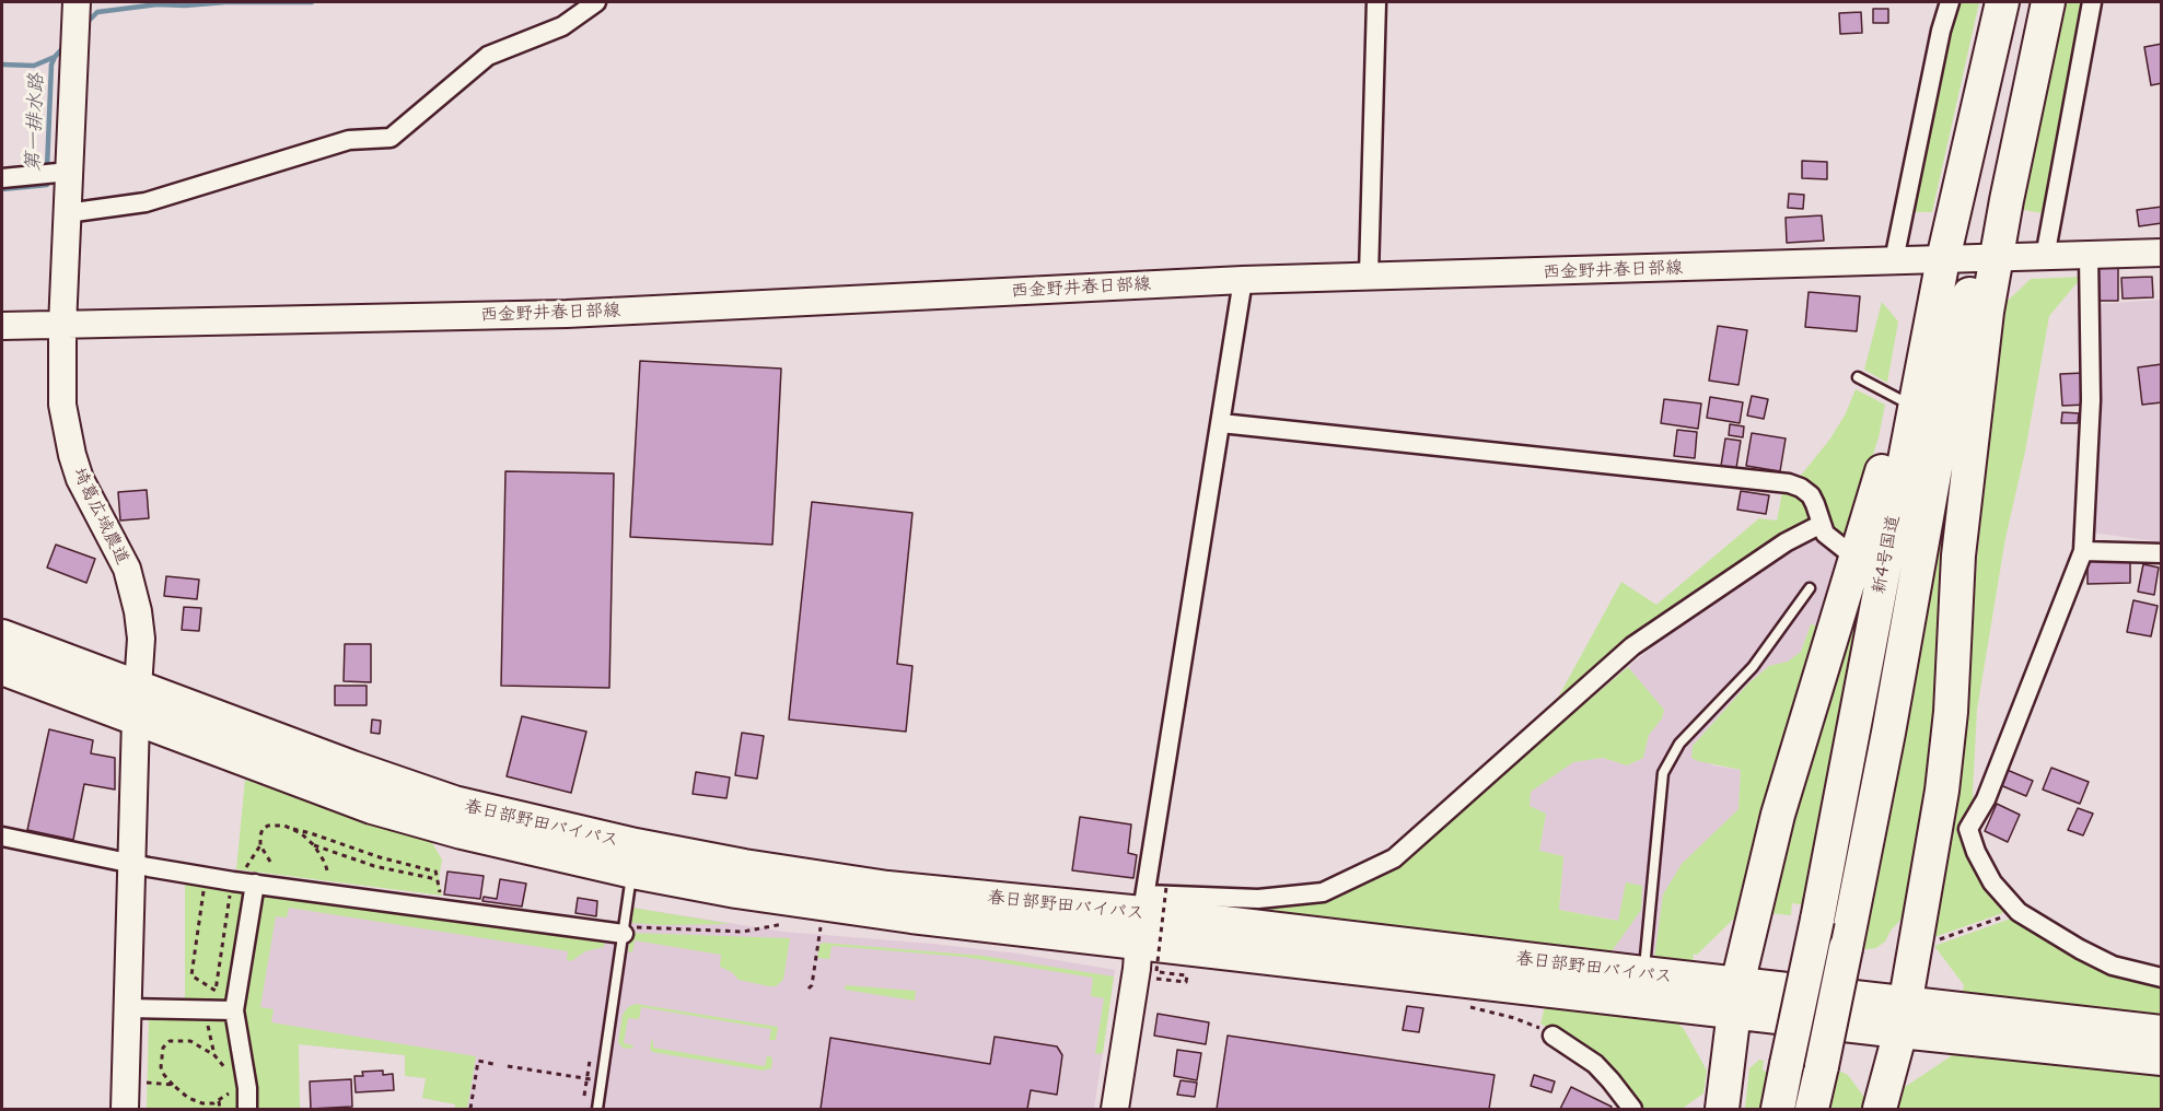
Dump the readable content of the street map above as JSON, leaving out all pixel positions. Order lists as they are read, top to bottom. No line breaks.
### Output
{"streets":{"highway":["新4号国道","春日部野田バイパス"],"main road":["西金野井春日部線","埼葛広域農道"]},"crossings":[["西金野井春日部線","埼葛広域農道"],["西金野井春日部線","新4号国道"],["埼葛広域農道","春日部野田バイパス"]],"water":["第一排水路"]}
